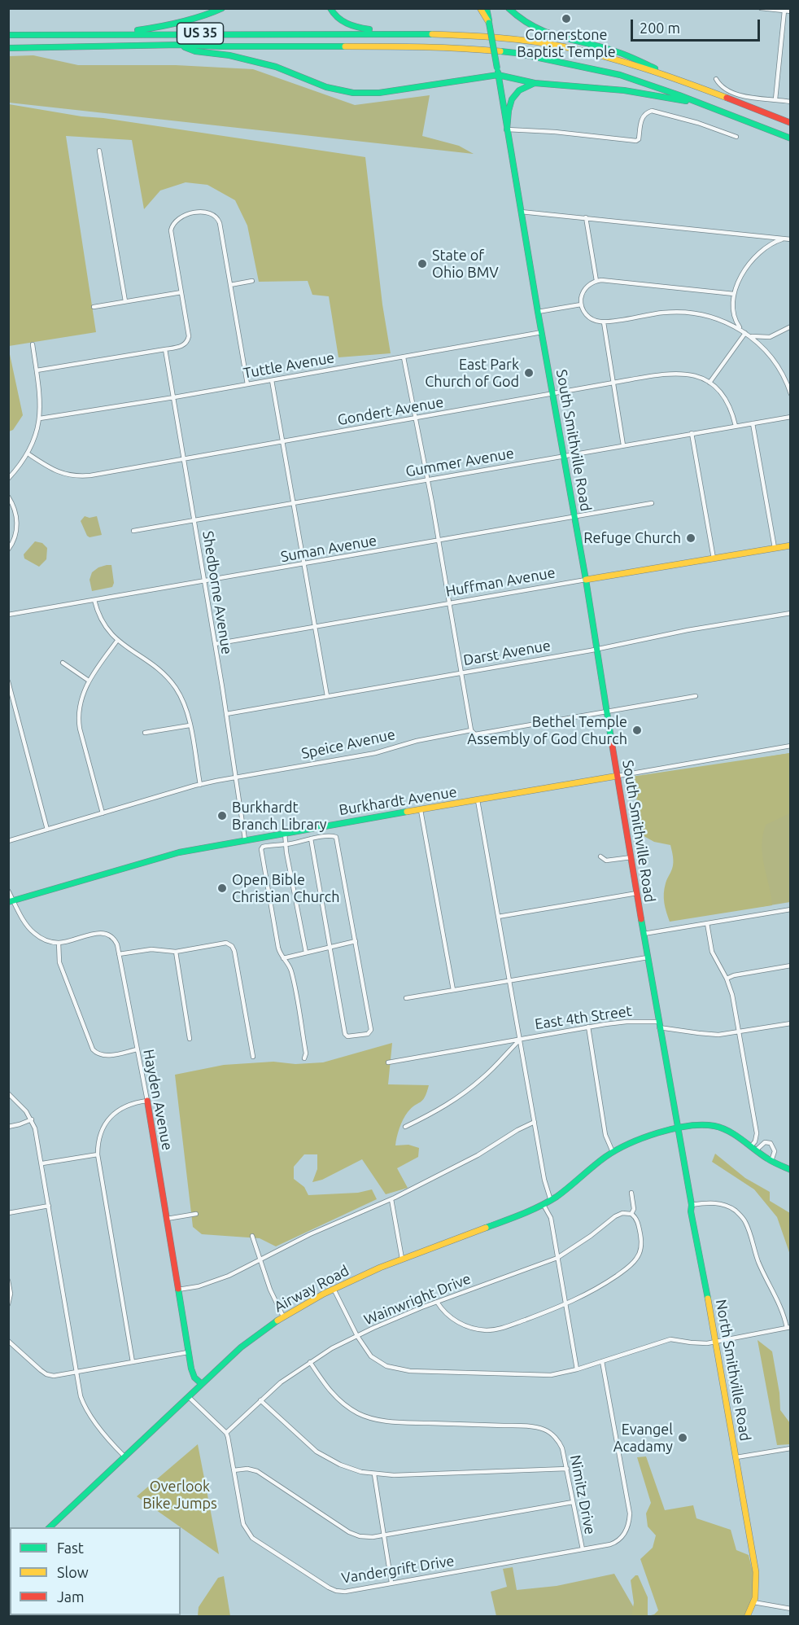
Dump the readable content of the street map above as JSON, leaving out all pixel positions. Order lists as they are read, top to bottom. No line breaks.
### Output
{"streets":{"main road":["US 35","South Smithville Road","Huffman Avenue","Burkhardt Avenue","Hayden Avenue","Airway Road","North Smithville Road"],"street":["Tuttle Avenue","Gondert Avenue","Gummer Avenue","Suman Avenue","Shedborne Avenue","Darst Avenue","Speice Avenue","East 4th Street","Wainwright Drive","Nimitz Drive","Vandergrift Drive"]},"crossings":[["Tuttle Avenue","South Smithville Road"],["Tuttle Avenue","Shedborne Avenue"],["Gondert Avenue","South Smithville Road"],["Gondert Avenue","Gummer Avenue"],["Gondert Avenue","Shedborne Avenue"],["South Smithville Road","Gummer Avenue"],["South Smithville Road","Suman Avenue"],["South Smithville Road","Huffman Avenue"],["South Smithville Road","Darst Avenue"],["South Smithville Road","Speice Avenue"],["South Smithville Road","Burkhardt Avenue"],["South Smithville Road","East 4th Street"],["South Smithville Road","Airway Road"],["South Smithville Road","North Smithville Road"],["Gummer Avenue","Shedborne Avenue"],["Suman Avenue","Shedborne Avenue"],["Huffman Avenue","Shedborne Avenue"],["Shedborne Avenue","Darst Avenue"],["Shedborne Avenue","Speice Avenue"],["Shedborne Avenue","Burkhardt Avenue"],["Hayden Avenue","Airway Road"],["Airway Road","North Smithville Road"],["Wainwright Drive","Nimitz Drive"],["Wainwright Drive","Vandergrift Drive"],["Nimitz Drive","Vandergrift Drive"]],"parks":["Overlook Bike Jumps"],"places":["Cornerstone Baptist Temple","State of Ohio BMV","East Park Church of God","Refuge Church","Bethel Temple Assembly of God Church","Burkhardt Branch Library","Open Bible Christian Church","Evangel Acadamy"],"legend":["Fast","Slow","Jam"],"scale_bar":"200 m"}
